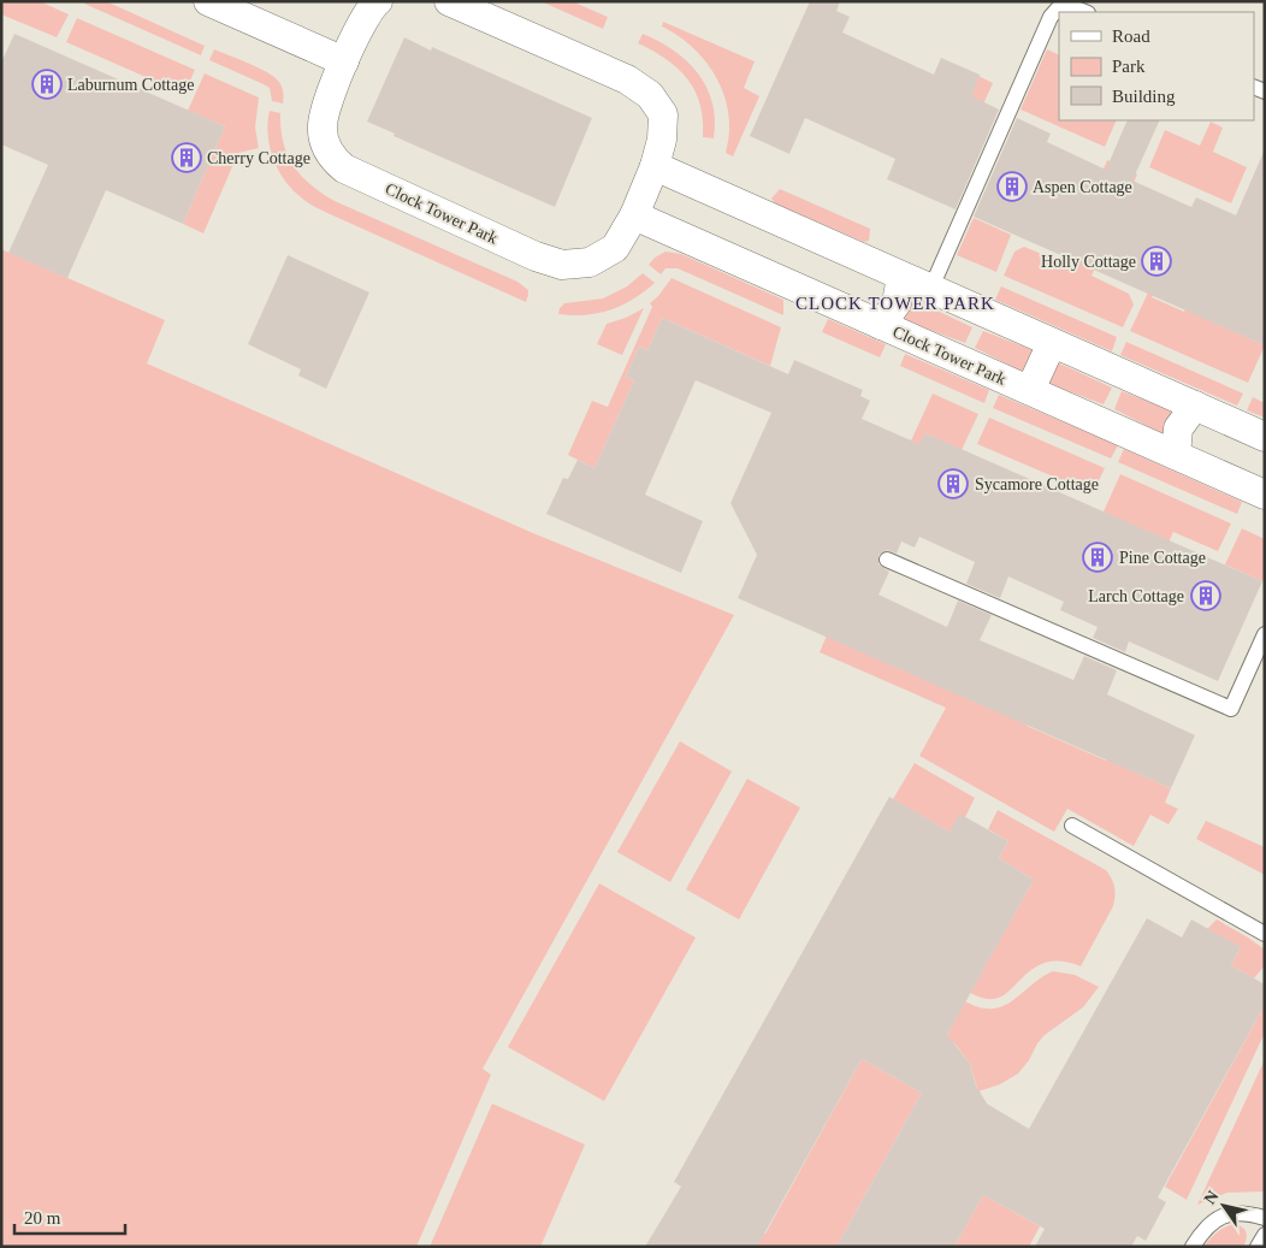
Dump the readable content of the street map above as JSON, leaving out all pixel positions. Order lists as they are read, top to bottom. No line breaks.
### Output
{"streets":{"street":["Clock Tower Park"]},"districts":["CLOCK TOWER PARK"],"places":{"building":["Laburnum Cottage","Cherry Cottage","Aspen Cottage","Holly Cottage","Sycamore Cottage","Pine Cottage","Larch Cottage"]},"legend":["Road","Park","Building"],"scale_bar":"20 m","north":"top left"}
